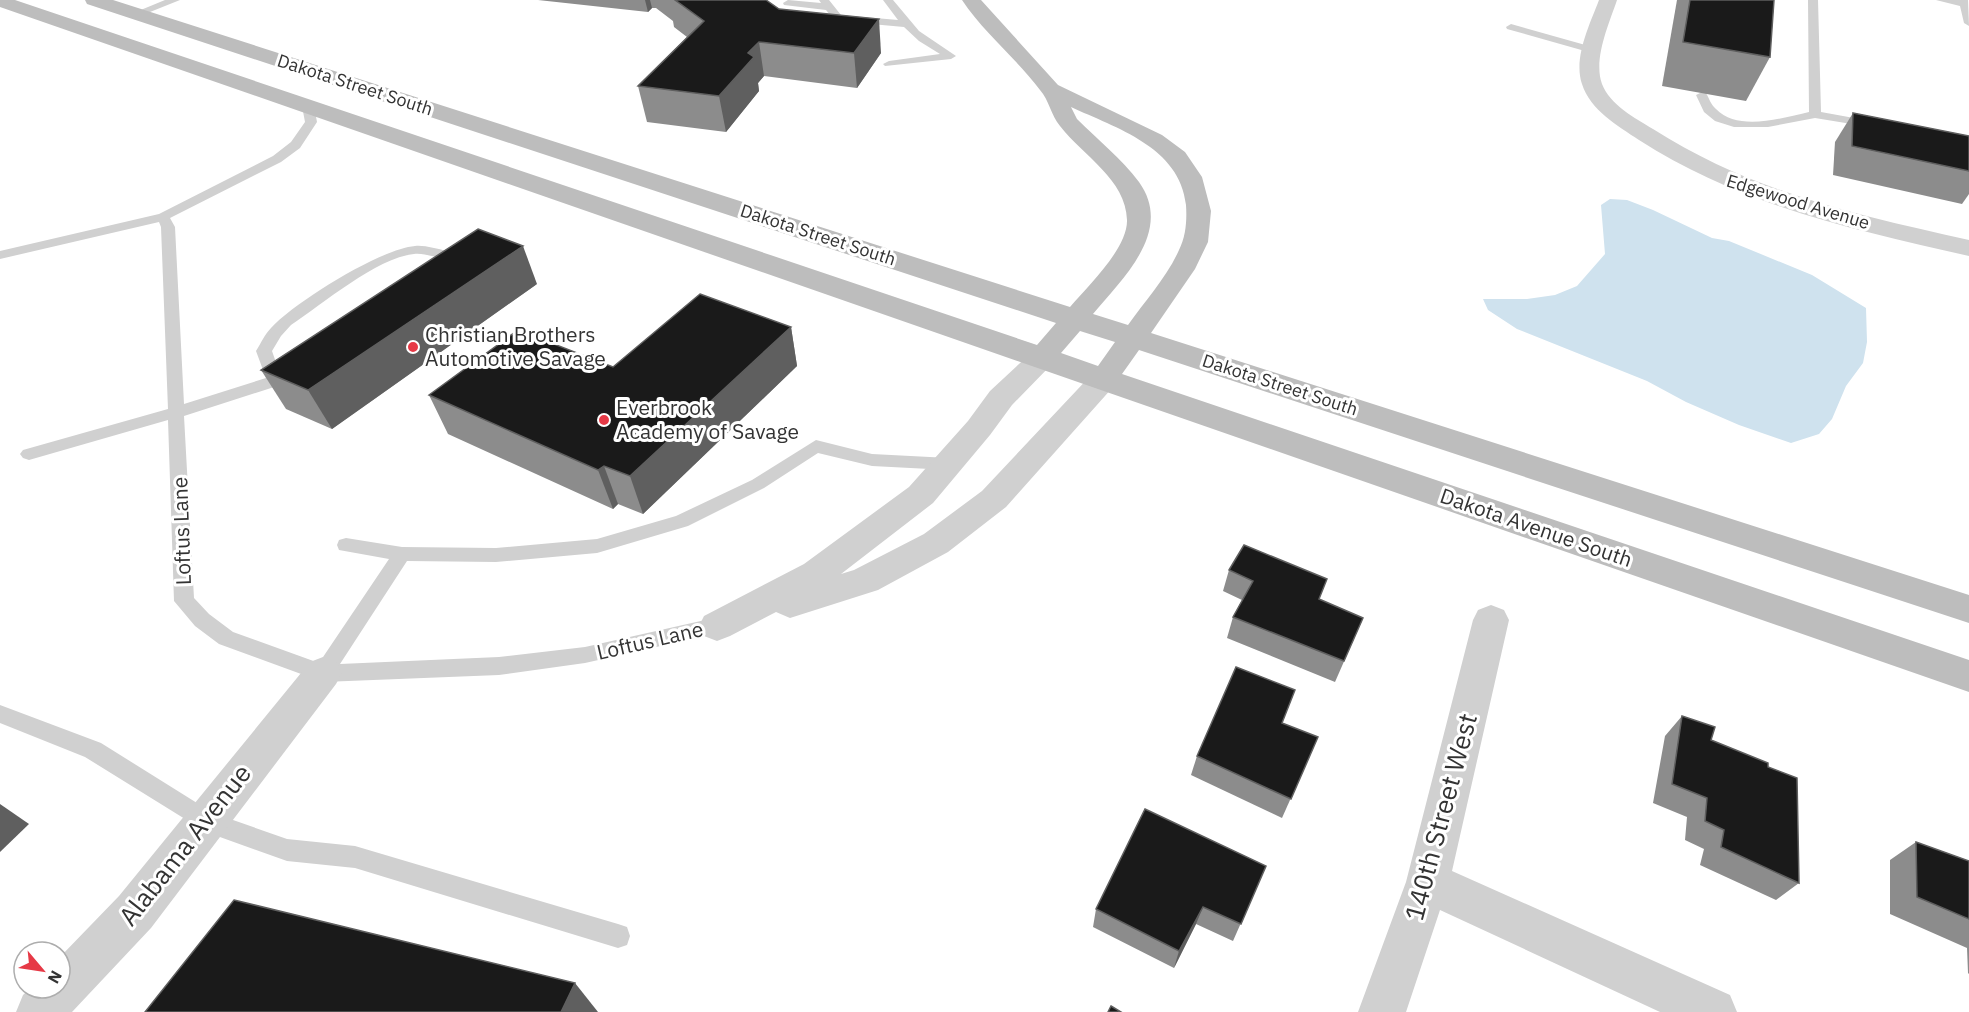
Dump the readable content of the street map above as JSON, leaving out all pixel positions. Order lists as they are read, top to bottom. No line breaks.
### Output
{"streets":{"main road":["Dakota Street South","Dakota Avenue South"],"street":["Edgewood Avenue","Loftus Lane","140th Street West","Alabama Avenue"]},"crossings":[["Dakota Street South","Dakota Avenue South"],["Dakota Street South","Loftus Lane"],["Dakota Avenue South","Loftus Lane"],["Loftus Lane","Alabama Avenue"]],"places":["Christian Brothers Automotive Savage","Everbrook Academy of Savage"],"north":"bottom right"}
